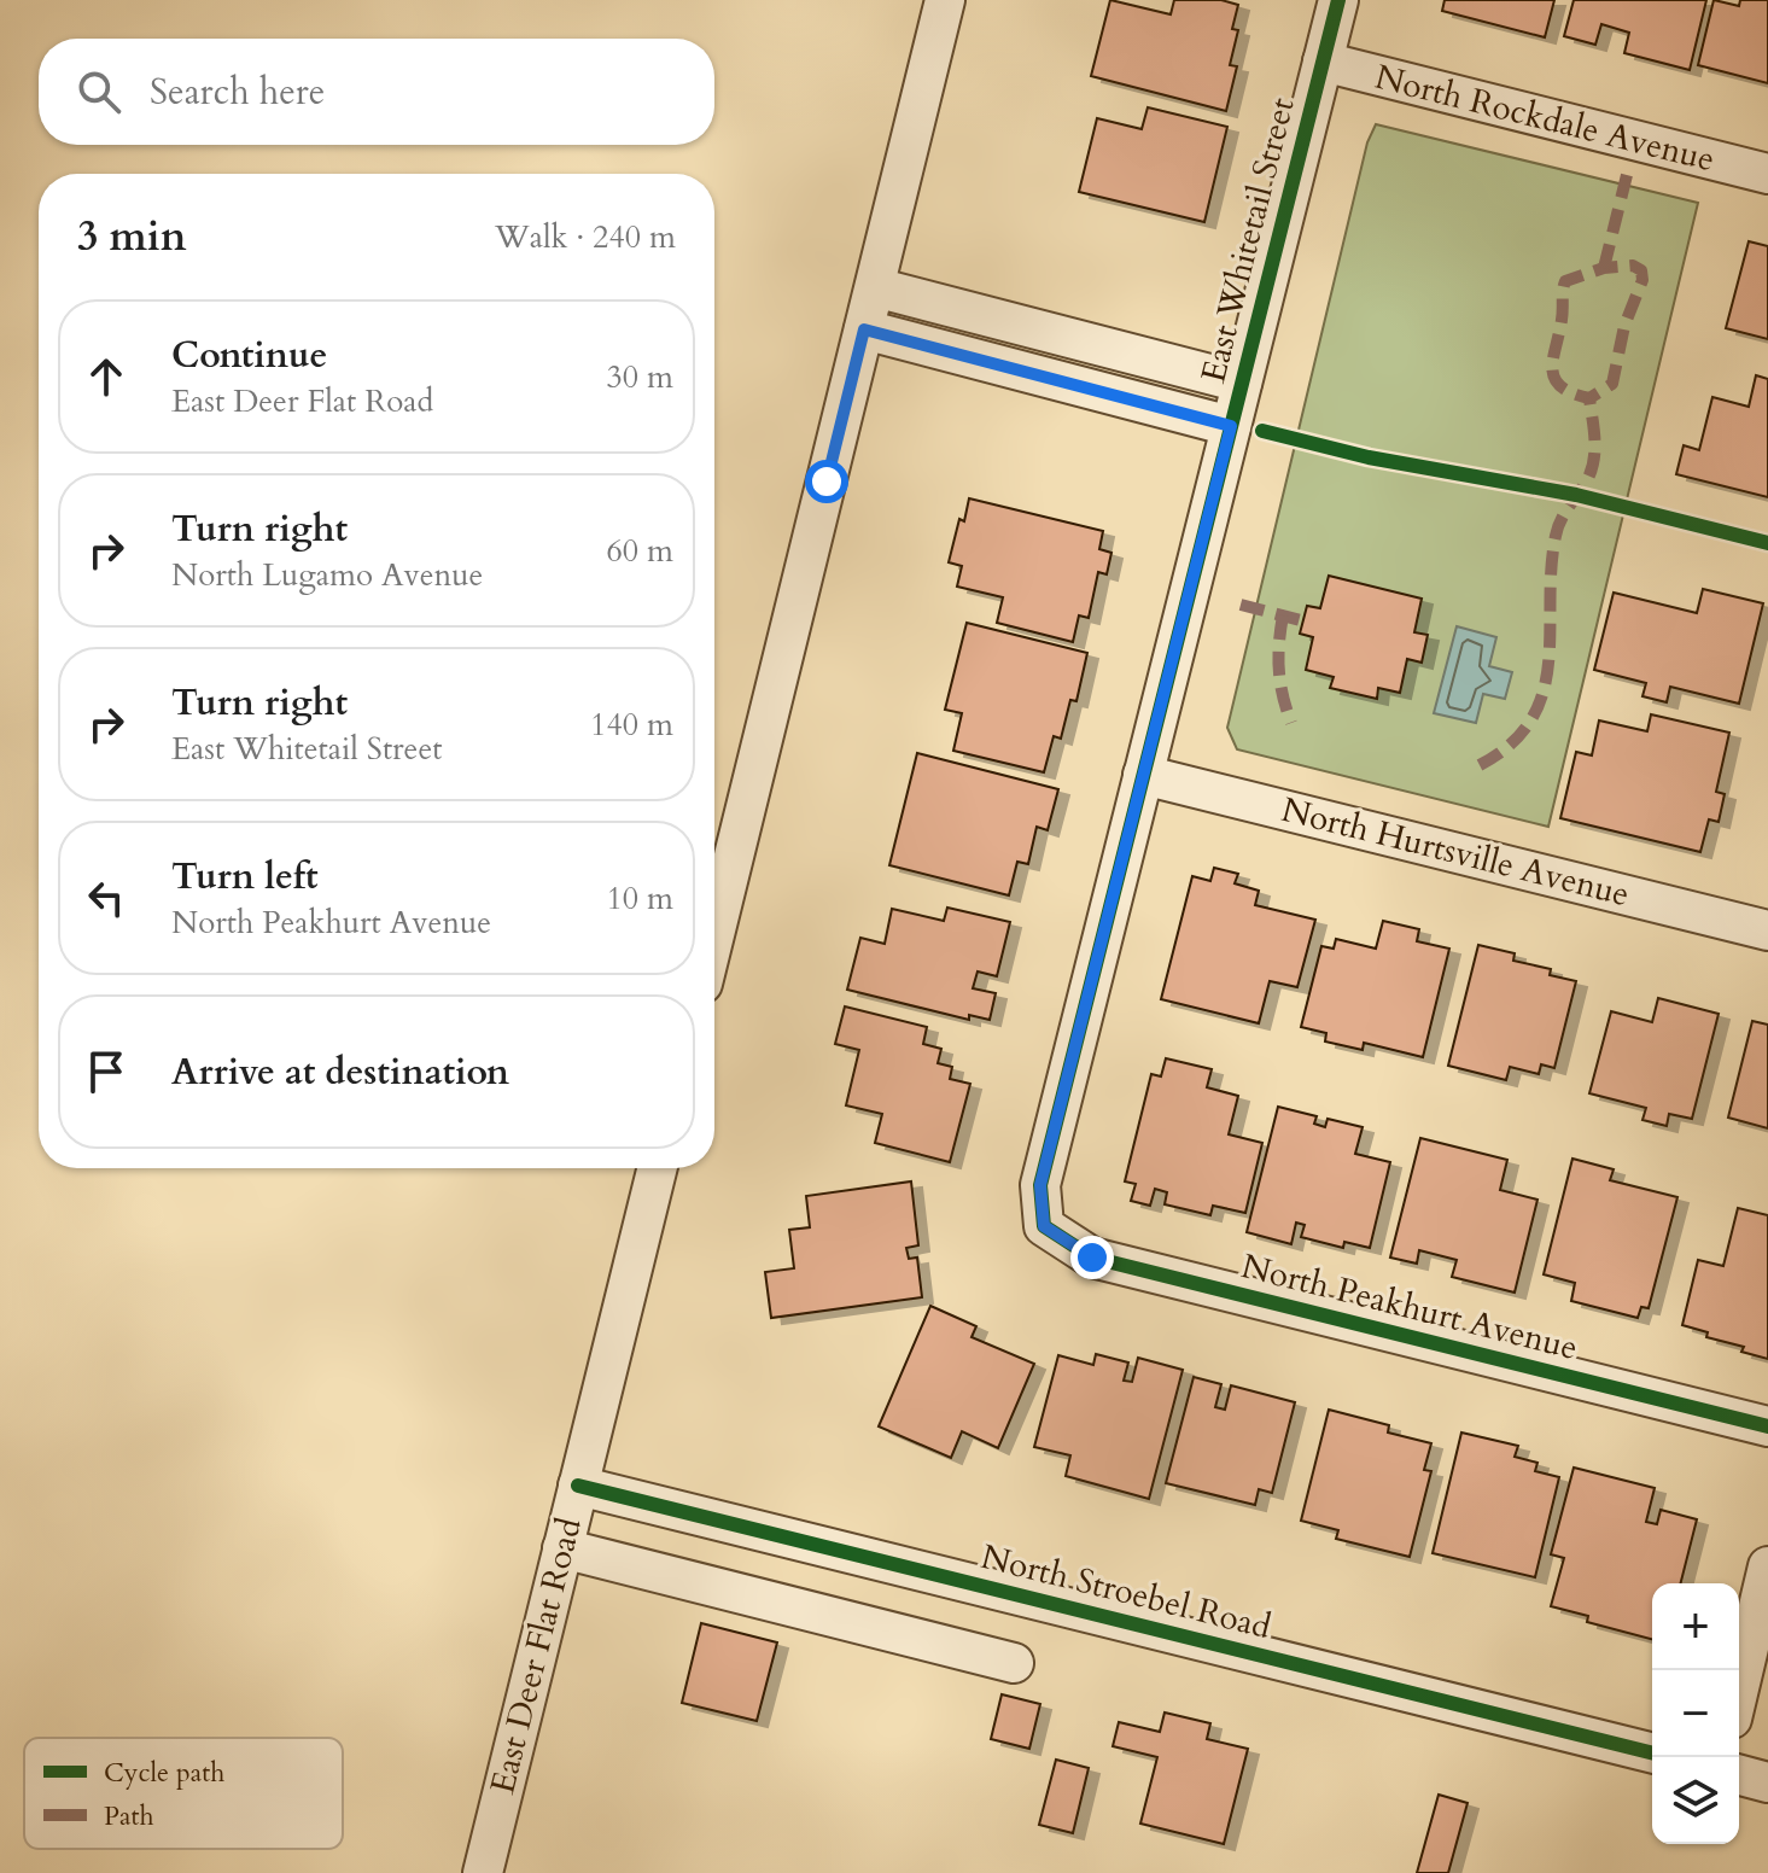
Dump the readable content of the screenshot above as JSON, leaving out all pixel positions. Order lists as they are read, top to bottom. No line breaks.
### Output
{"streets":{"street":["North Rockdale Avenue","East Whitetail Street","North Hurtsville Avenue","North Peakhurt Avenue","North Stroebel Road","East Deer Flat Road"]},"crossings":[["North Rockdale Avenue","East Whitetail Street"],["East Whitetail Street","North Hurtsville Avenue"],["East Whitetail Street","North Peakhurt Avenue"],["North Stroebel Road","East Deer Flat Road"]],"legend":["Cycle path","Path"],"page":{"search":"Search here","heading":["3 min","Walk · 240 m"],"list":[["Continue","East Deer Flat Road","30 m"],["Turn right","North Lugamo Avenue","60 m"],["Turn right","East Whitetail Street","140 m"],["Turn left","North Peakhurt Avenue","10 m"],"Arrive at destination"],"map_buttons":["+","−"]}}
